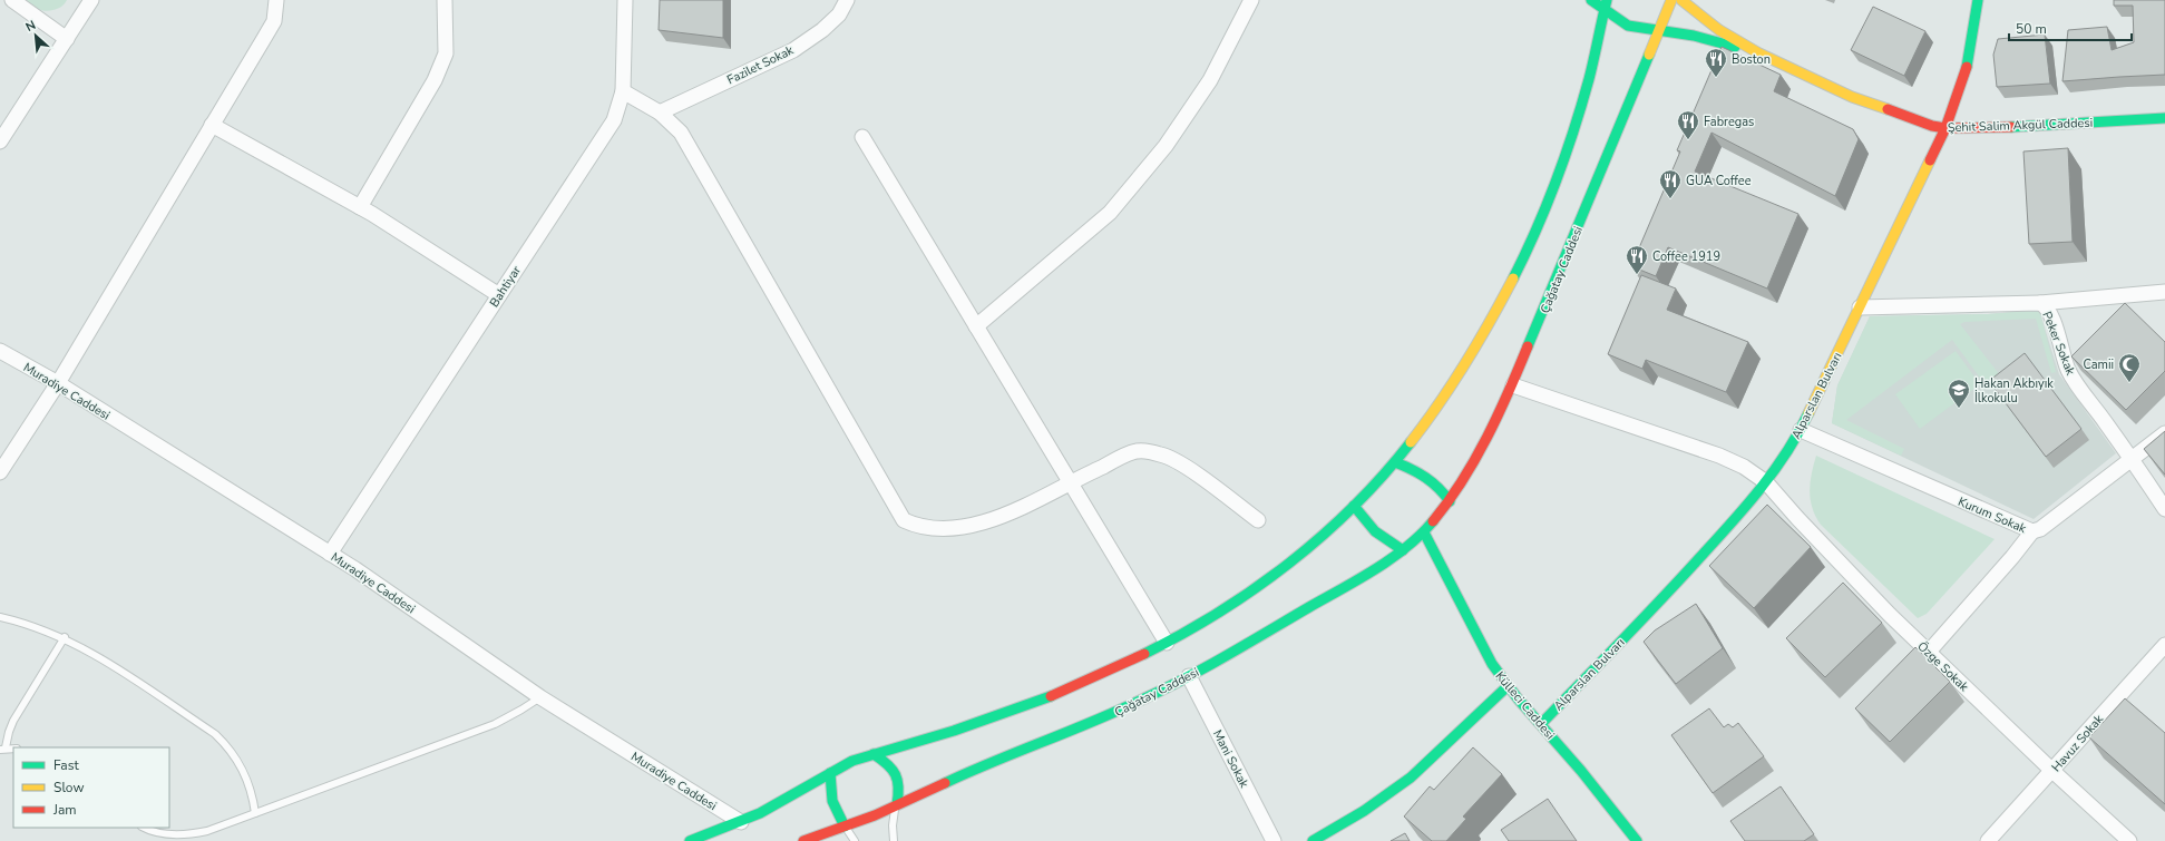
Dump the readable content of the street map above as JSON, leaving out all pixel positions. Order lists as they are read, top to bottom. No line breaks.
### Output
{"streets":{"main road":["Şehit Salim Akgül Caddesi","Çağatay Caddesi","Alparslan Bulvarı","Külleci Caddesi"],"street":["Fazilet Sokak","Bahtiyar","Peker Sokak","Muradiye Caddesi","Kurum Sokak","Özge Sokak","Havuz Sokak","Mani Sokak"]},"crossings":[["Şehit Salim Akgül Caddesi","Çağatay Caddesi"],["Şehit Salim Akgül Caddesi","Alparslan Bulvarı"],["Çağatay Caddesi","Özge Sokak"],["Çağatay Caddesi","Külleci Caddesi"],["Çağatay Caddesi","Mani Sokak"],["Bahtiyar","Muradiye Caddesi"],["Peker Sokak","Alparslan Bulvarı"],["Peker Sokak","Kurum Sokak"],["Alparslan Bulvarı","Kurum Sokak"],["Alparslan Bulvarı","Özge Sokak"],["Alparslan Bulvarı","Külleci Caddesi"],["Özge Sokak","Havuz Sokak"]],"places":{"restaurant":["Boston","Fabregas","GUA Coffee","Coffee 1919"],"mosque":["Camii"],"school or university":["Hakan Akbıyık İlkokulu"]},"legend":["Fast","Slow","Jam"],"scale_bar":"50 m","north":"top left"}
